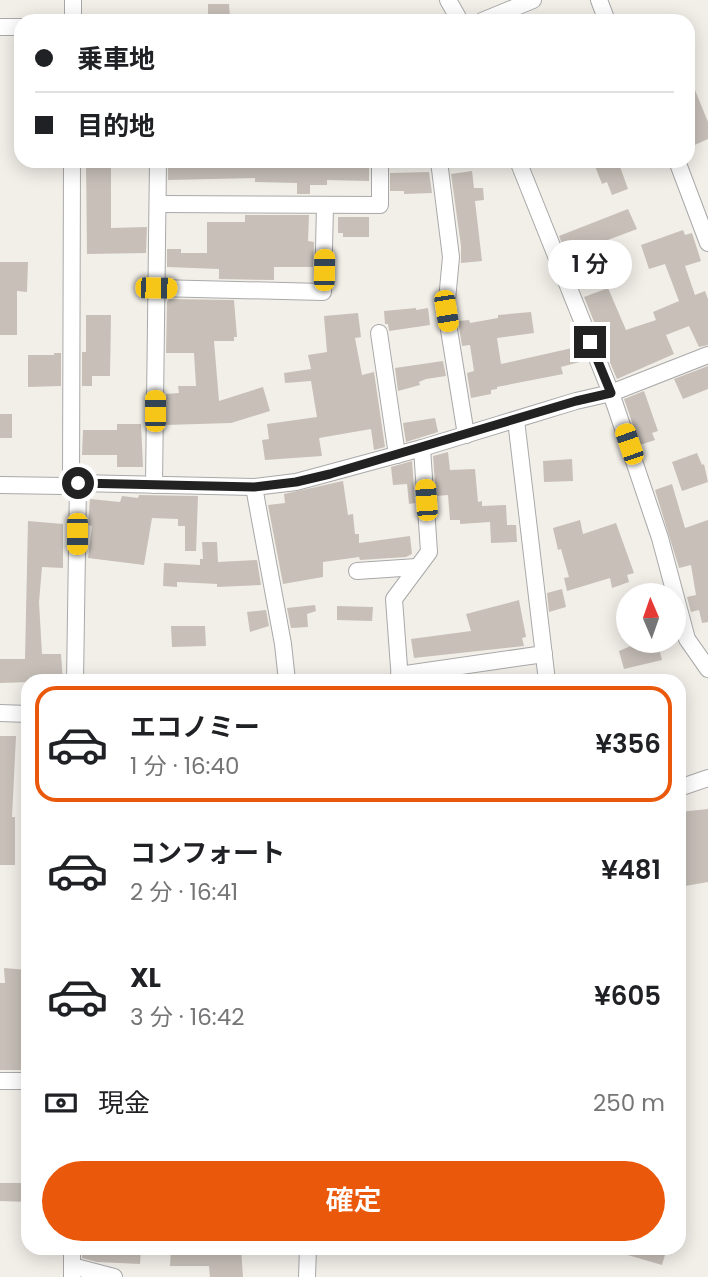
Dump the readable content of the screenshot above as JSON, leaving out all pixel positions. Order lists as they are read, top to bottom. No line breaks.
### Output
{"north":"top","page":{"banner":["乗車地","目的地"],"bubble":"1 分","list":[{"name":"エコノミー","note":"1 分 · 16:40","value":"¥356"},{"name":"コンフォート","note":"2 分 · 16:41","value":"¥481"},{"name":"XL","note":"3 分 · 16:42","value":"¥605"}],"pay":["現金","250 m"],"buttons":"確定"}}
